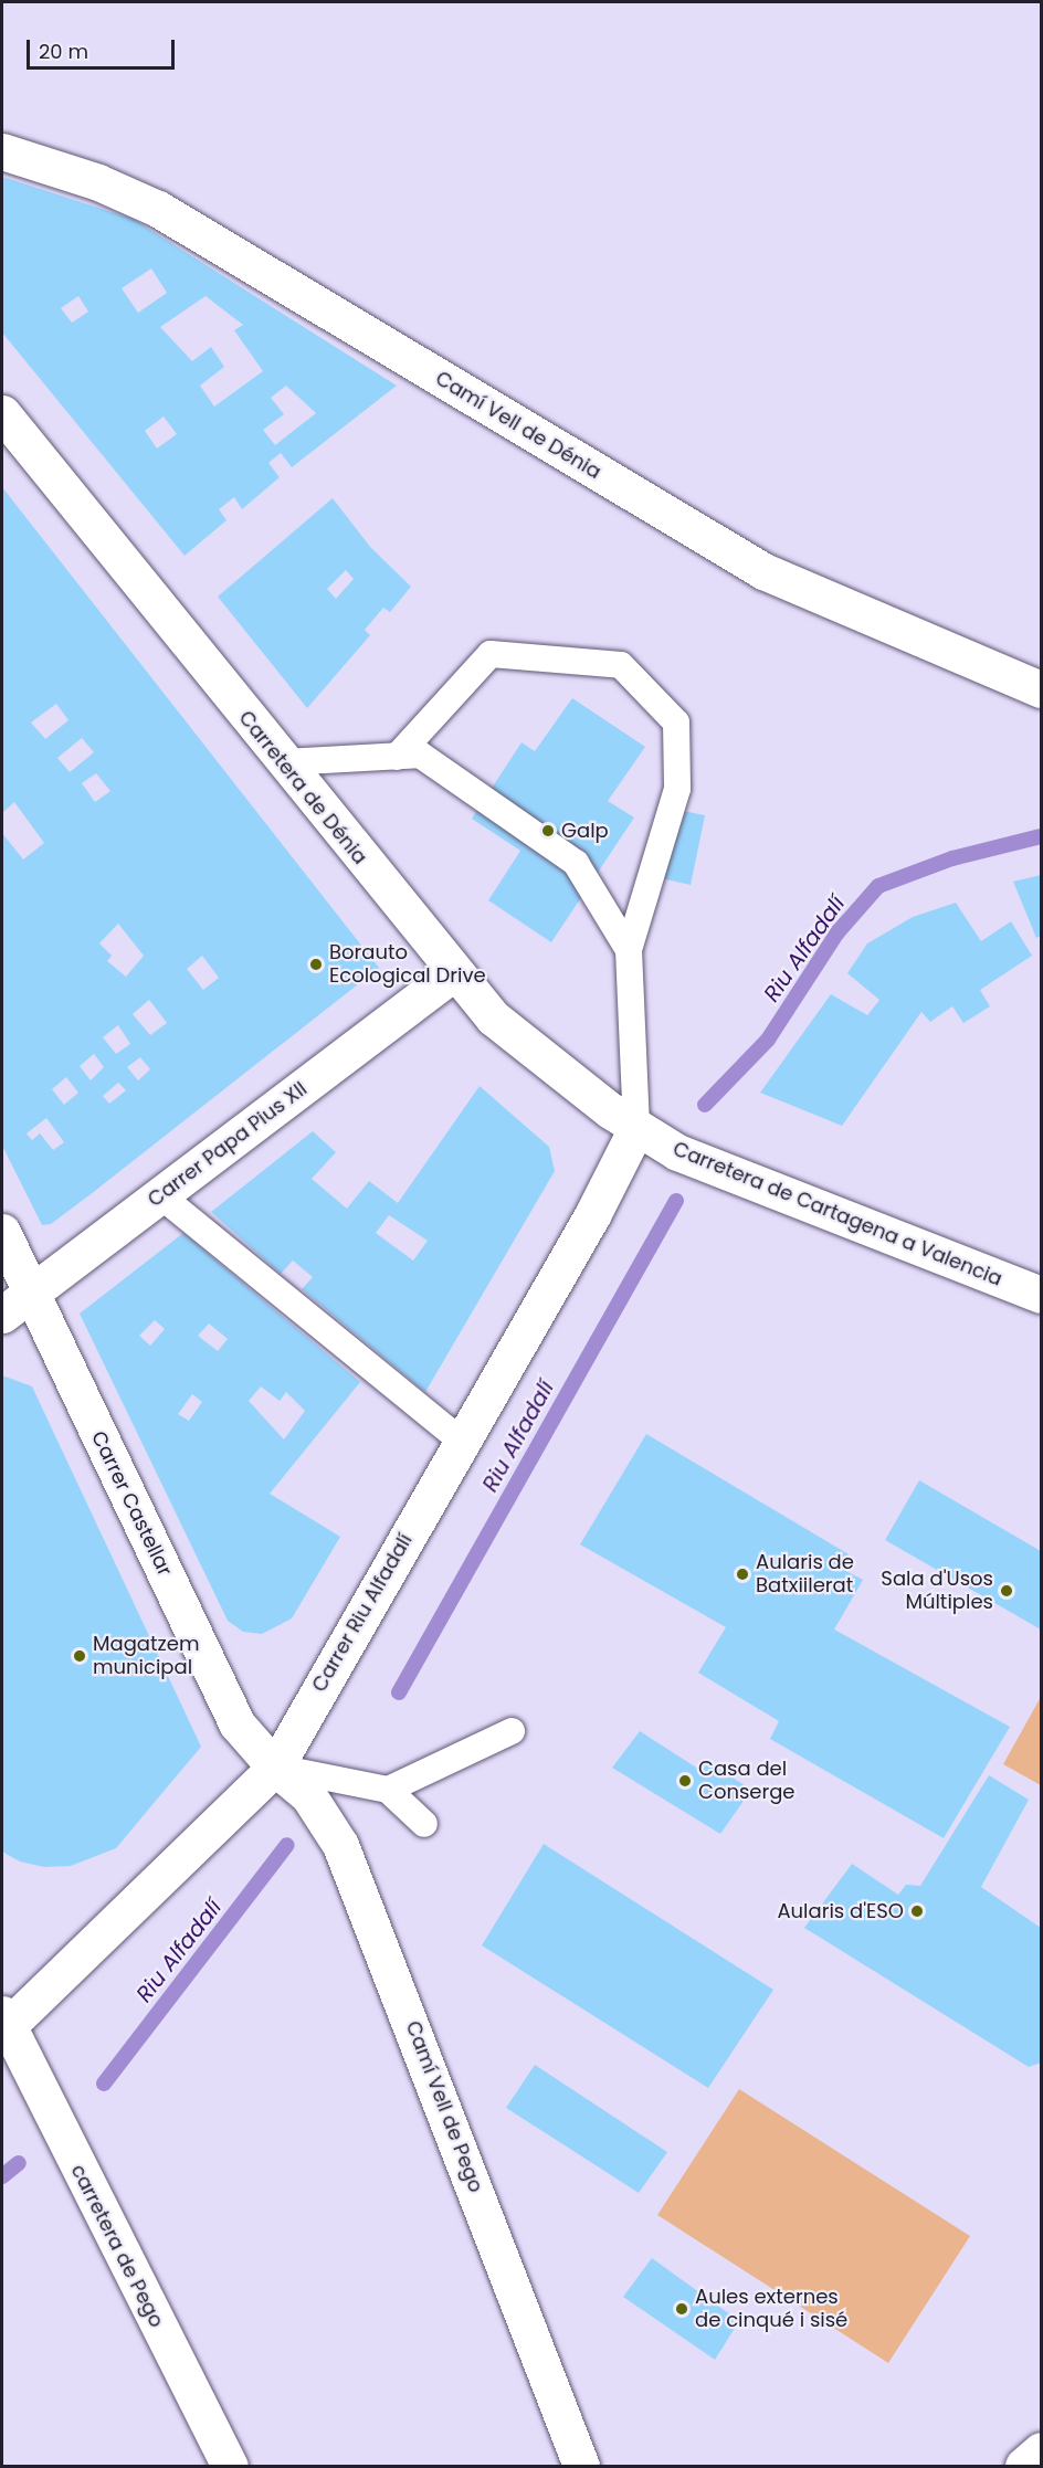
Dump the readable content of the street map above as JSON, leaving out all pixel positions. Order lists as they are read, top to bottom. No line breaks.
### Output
{"streets":{"street":["Camí Vell de Dénia","Carretera de Dénia","Carrer Papa Pius XII","Carretera de Cartagena a Valencia","Carrer Castellar","Carrer Riu Alfadalí","Camí Vell de Pego","carretera de Pego"]},"crossings":[["Carretera de Dénia","Carrer Papa Pius XII"],["Carretera de Dénia","Carretera de Cartagena a Valencia"],["Carretera de Dénia","Carrer Riu Alfadalí"],["Carrer Papa Pius XII","Carrer Castellar"],["Carretera de Cartagena a Valencia","Carrer Riu Alfadalí"],["Carrer Castellar","Carrer Riu Alfadalí"],["Carrer Castellar","Camí Vell de Pego"],["Carrer Riu Alfadalí","Camí Vell de Pego"],["Carrer Riu Alfadalí","carretera de Pego"]],"water":["Riu Alfadalí"],"places":["Galp","Borauto Ecological Drive","Aularis de Batxiilerat","Sala d'Usos Múltiples","Magatzem municipal","Casa del Conserge","Aularis d'ESO","Aules externes de cinqué i sisé"],"scale_bar":"20 m"}
